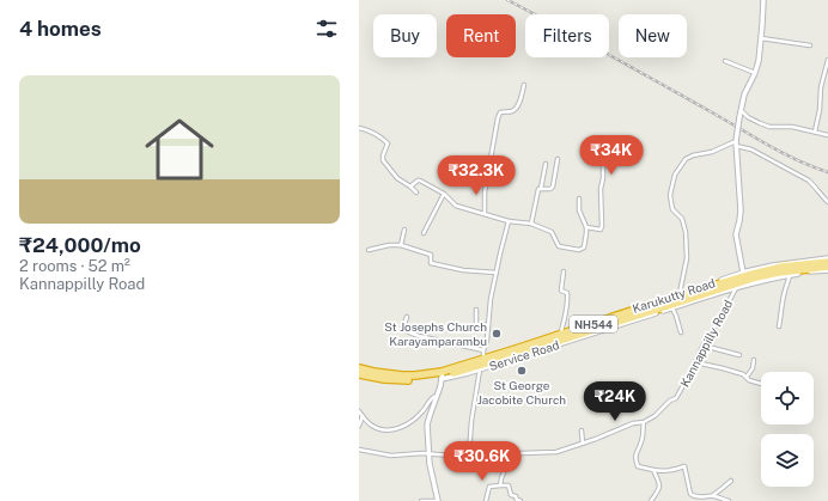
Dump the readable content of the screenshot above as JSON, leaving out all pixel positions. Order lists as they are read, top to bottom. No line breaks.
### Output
{"streets":{"highway":["NH544"],"street":["Karukutty Road","Kannappilly Road","Service Road"]},"crossings":[["Karukutty Road","NH544"],["Karukutty Road","Service Road"],["NH544","Kannappilly Road"],["NH544","Service Road"],["Kannappilly Road","Service Road"]],"places":["St Josephs Church Karayamparambu","St George Jacobite Church"],"page":{"heading":"4 homes","chip":["Buy","Rent","Filters","New"],"list":[{"name":"₹24,000/mo","note":"2 rooms · 52 m² · Kannappilly Road"}],"price":["₹34K","₹32.3K","₹24K","₹30.6K"]}}
